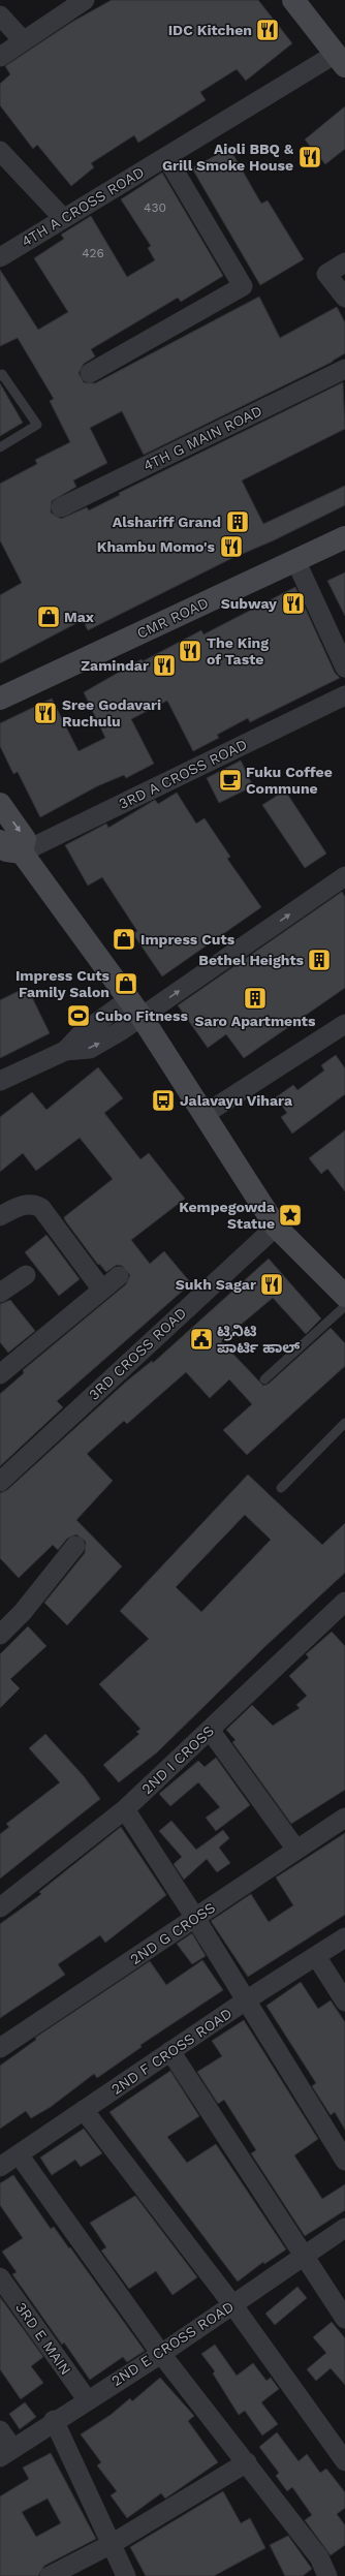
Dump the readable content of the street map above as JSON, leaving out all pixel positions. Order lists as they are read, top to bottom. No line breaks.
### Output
{"streets":{"main road":["CMR ROAD"],"street":["4TH A CROSS ROAD","4TH G MAIN ROAD","3RD A CROSS ROAD","3RD CROSS ROAD","2ND I CROSS","2ND G CROSS","2ND F CROSS ROAD","3RD E MAIN","2ND E CROSS ROAD"]},"crossings":[["3RD E MAIN","2ND E CROSS ROAD"]],"places":{"restaurant":["IDC Kitchen","Aioli BBQ & Grill Smoke House","Khambu Momo's","Subway","The King of Taste","Zamindar","Sree Godavari Ruchulu","Sukh Sagar"],"building":["Alshariff Grand","Bethel Heights","Saro Apartments"],"shop":["Max","Impress Cuts","Impress Cuts Family Salon"],"cafe":["Fuku Coffee Commune"],"sports":["Cubo Fitness"],"bus stop":["Jalavayu Vihara"],"place":["Kempegowda Statue"],"public building":["ಟ್ರಿನಿಟಿ ಪಾರ್ಟಿ ಹಾಲ್"]},"house_numbers":["430","426"]}
